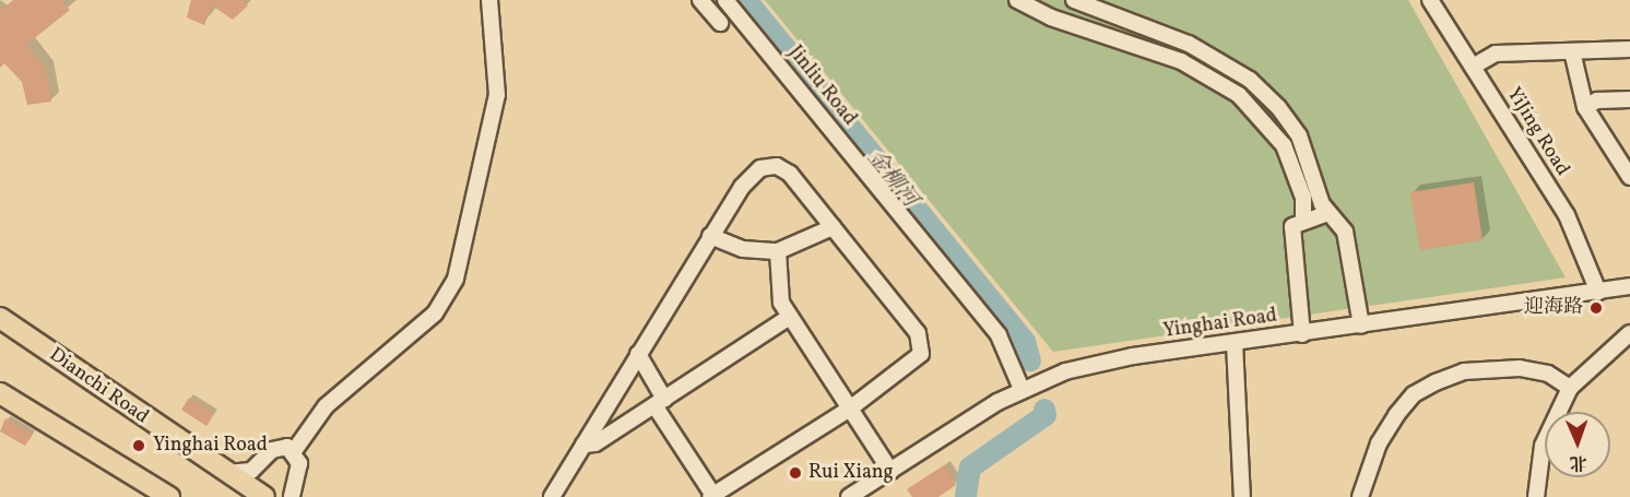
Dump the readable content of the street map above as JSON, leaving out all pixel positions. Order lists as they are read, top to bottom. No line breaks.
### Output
{"streets":{"main road":["Dianchi Road"],"street":["Jinliu Road","YiJing Road","Yinghai Road"]},"crossings":[["Jinliu Road","Yinghai Road"],["YiJing Road","Yinghai Road"]],"water":["金柳河"],"places":["迎海路","Yinghai Road","Rui Xiang"],"north":"bottom"}
